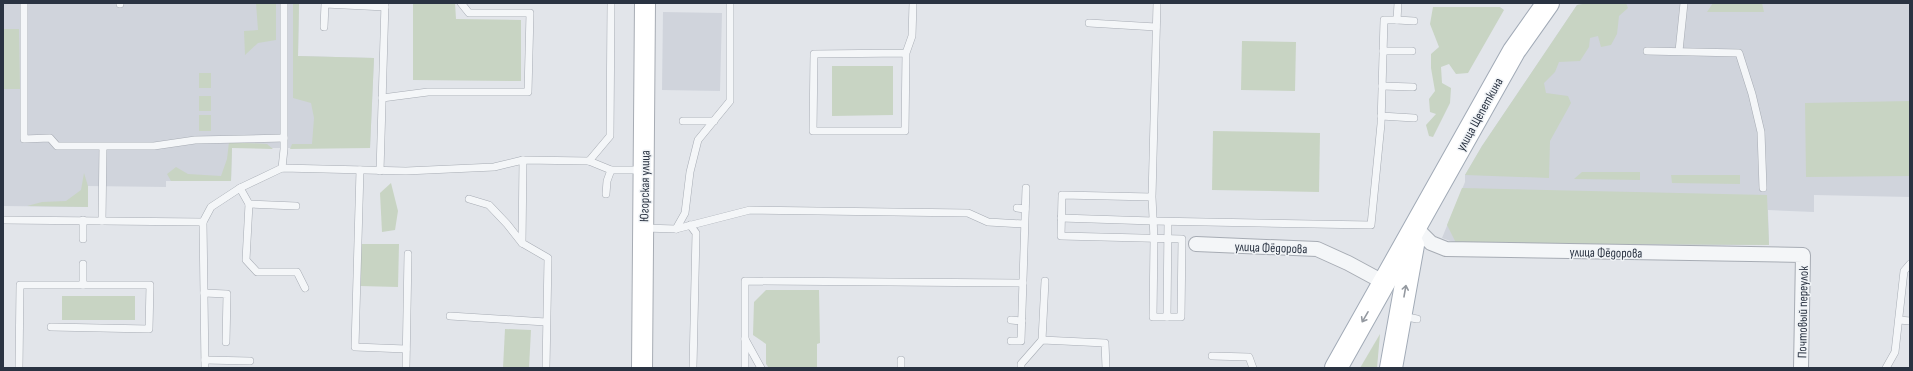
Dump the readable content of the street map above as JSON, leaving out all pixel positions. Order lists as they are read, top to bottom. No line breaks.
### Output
{"streets":{"main road":["улица Щепеткина","Югорская улица"],"street":["улица Фёдорова","Почтовый переулок"]},"crossings":[["улица Щепеткина","улица Фёдорова"],["улица Фёдорова","Почтовый переулок"]]}
